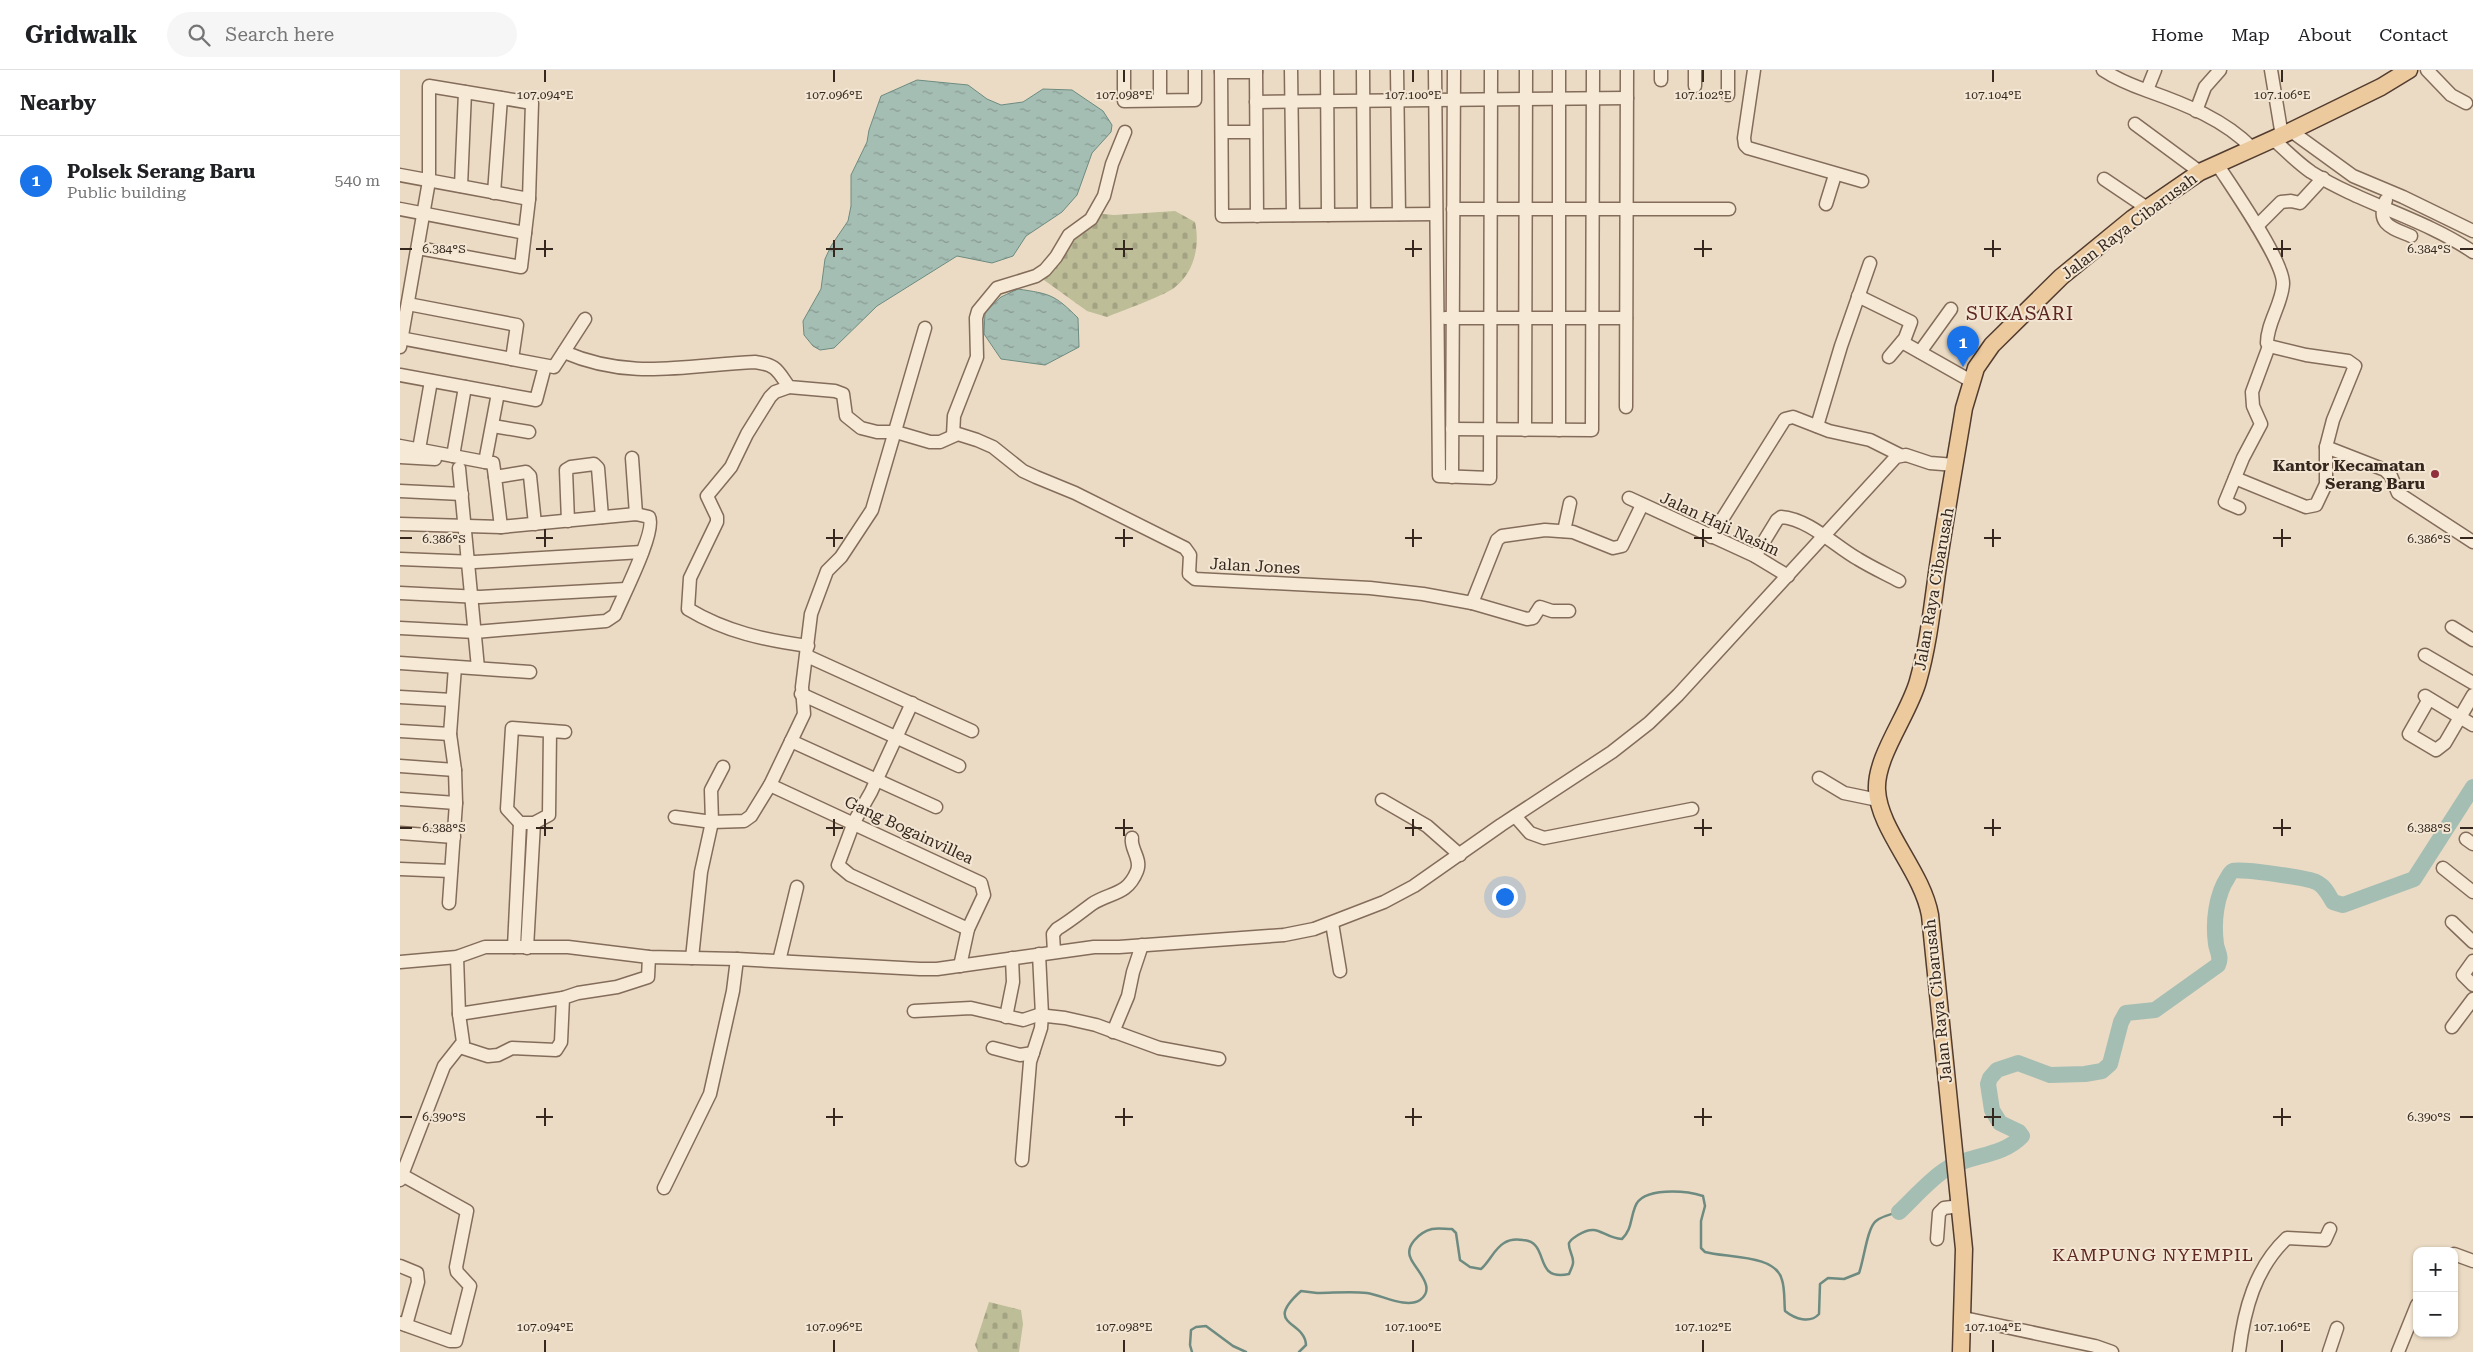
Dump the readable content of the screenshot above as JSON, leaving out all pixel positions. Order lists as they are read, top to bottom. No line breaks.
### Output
{"streets":{"main road":["Jalan Raya Cibarusah"],"street":["Jalan Haji Nasim","Jalan Jones","Gang Bogainvillea"]},"crossings":[["Jalan Haji Nasim","Jalan Jones"]],"districts":["SUKASARI","KAMPUNG NYEMPIL"],"places":["Kantor Kecamatan Serang Baru"],"page":{"header":"Gridwalk","search":"Search here","nav":["Home","Map","About","Contact"],"heading":"Nearby","list":[{"mark":"1","name":"Polsek Serang Baru","note":"Public building","value":"540 m"}],"pins":"1","map_buttons":["+","−"]},"coordinates":["107.094°E","107.096°E","107.098°E","107.100°E","107.102°E","107.104°E","107.106°E","6.384°S","6.386°S","6.388°S","6.390°S"]}
